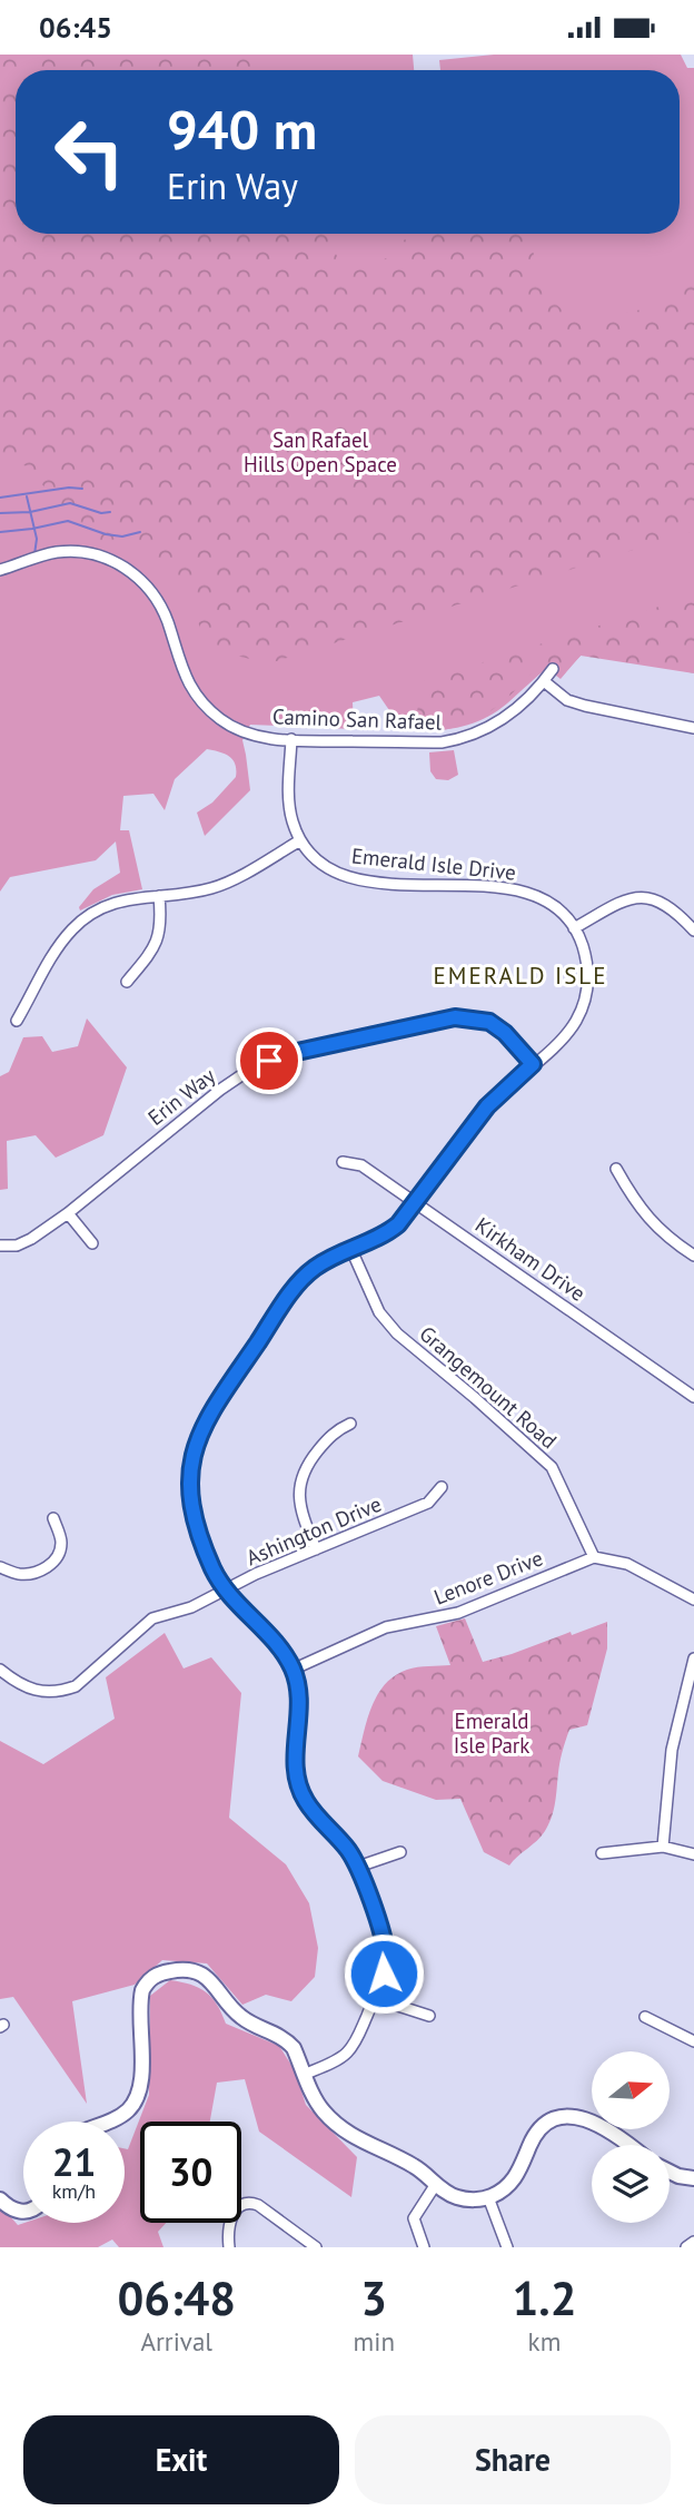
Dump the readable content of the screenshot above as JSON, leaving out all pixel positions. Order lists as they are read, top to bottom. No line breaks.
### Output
{"streets":{"street":["Camino San Rafael","Emerald Isle Drive","Erin Way","Kirkham Drive","Grangemount Road","Ashington Drive","Lenore Drive"]},"crossings":[["Camino San Rafael","Emerald Isle Drive"],["Emerald Isle Drive","Erin Way"],["Emerald Isle Drive","Kirkham Drive"],["Emerald Isle Drive","Grangemount Road"],["Emerald Isle Drive","Ashington Drive"],["Emerald Isle Drive","Lenore Drive"],["Grangemount Road","Lenore Drive"]],"districts":["EMERALD ISLE"],"parks":["San Rafael Hills Open Space","Emerald Isle Park"],"north":"right","page":{"status":"06:45","turn":["940 m","Erin Way"],"speed":"21 km/h","limit":"30","eta":["06:48","Arrival","3","min","1.2","km"],"buttons":["Exit","Share"]}}
